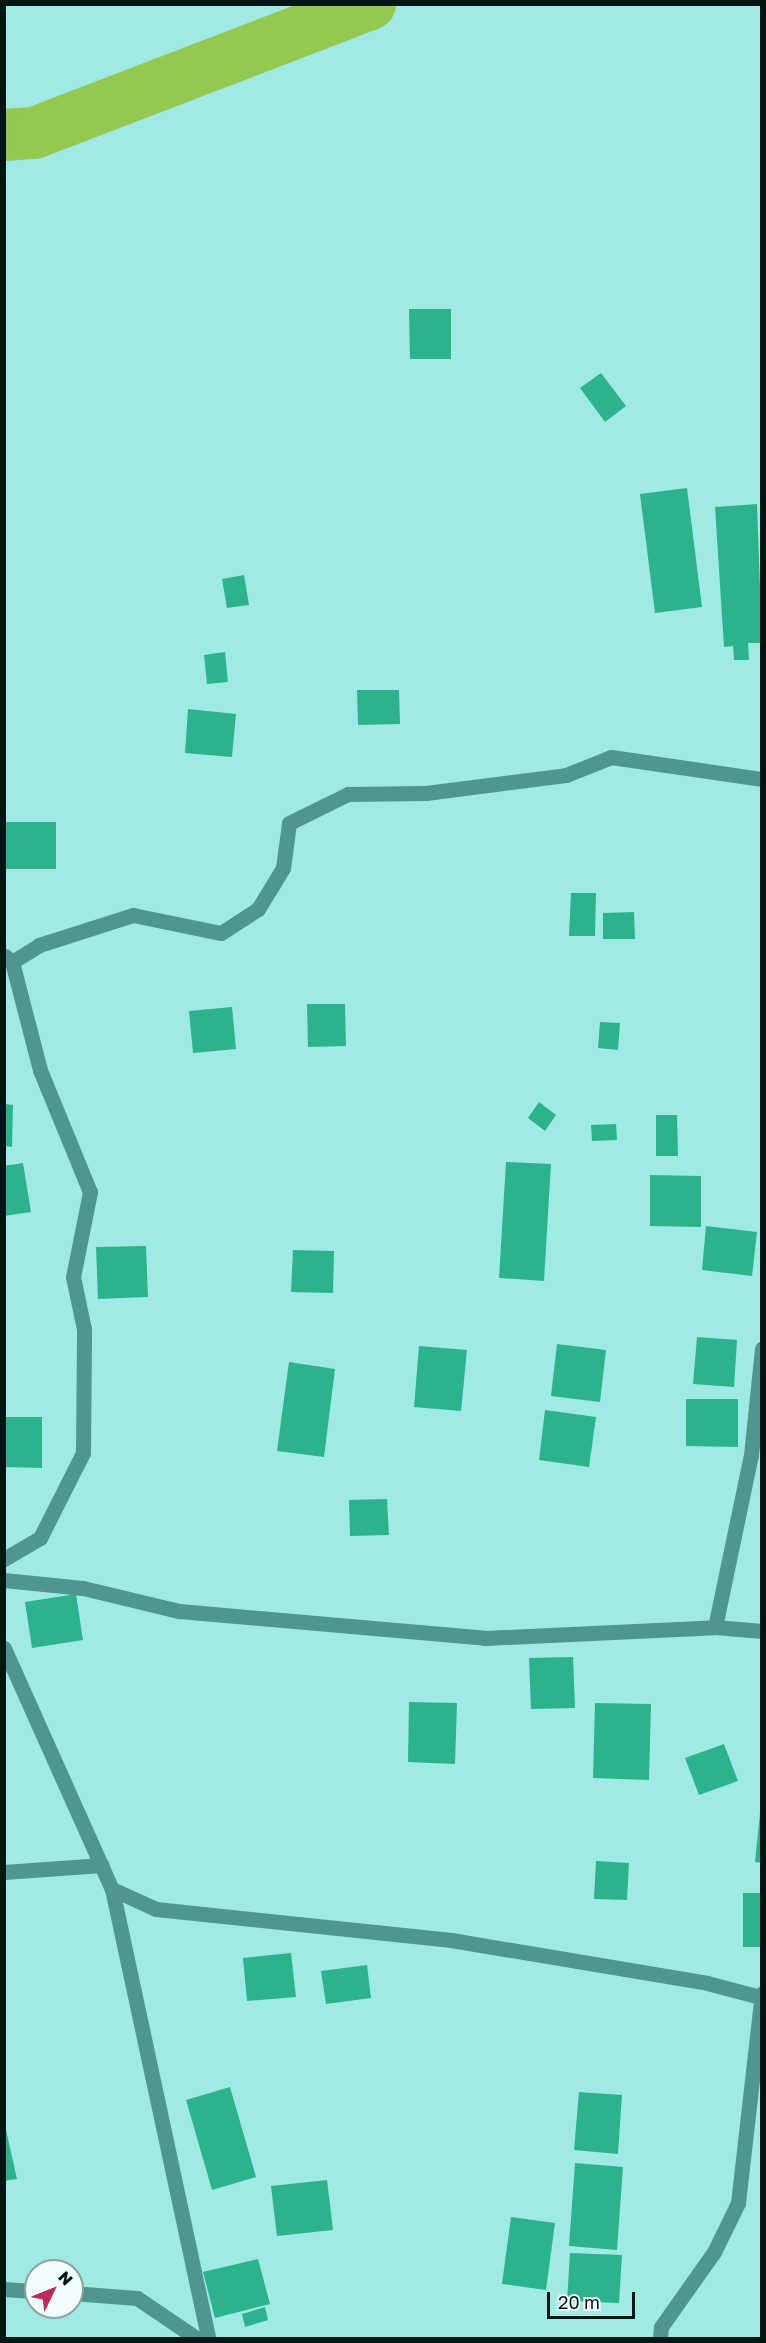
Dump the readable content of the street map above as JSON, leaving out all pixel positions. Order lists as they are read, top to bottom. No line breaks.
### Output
{"scale_bar":"20 m","north":"top right"}
